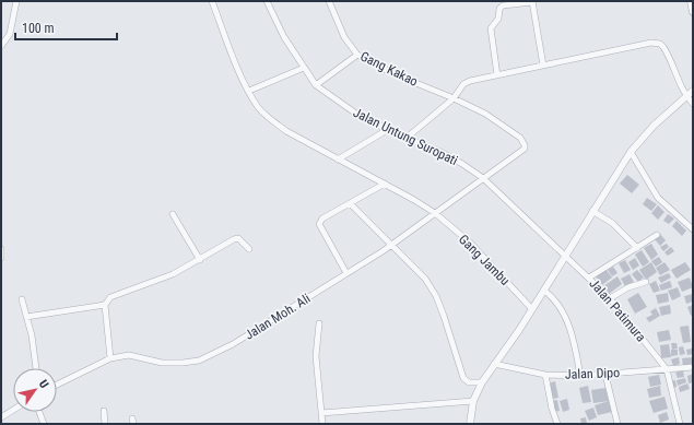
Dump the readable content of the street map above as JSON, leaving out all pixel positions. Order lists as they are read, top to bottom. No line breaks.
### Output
{"streets":{"street":["Gang Kakao","Jalan Untung Suropati","Gang Jambu","Jalan Patimura","Jalan Moh. Ali","Jalan Dipo"]},"crossings":[["Gang Kakao","Jalan Untung Suropati"],["Gang Kakao","Jalan Moh. Ali"],["Jalan Untung Suropati","Jalan Patimura"],["Jalan Untung Suropati","Jalan Moh. Ali"],["Gang Jambu","Jalan Moh. Ali"],["Jalan Patimura","Jalan Dipo"]],"scale_bar":"100 m","north":"top right"}
